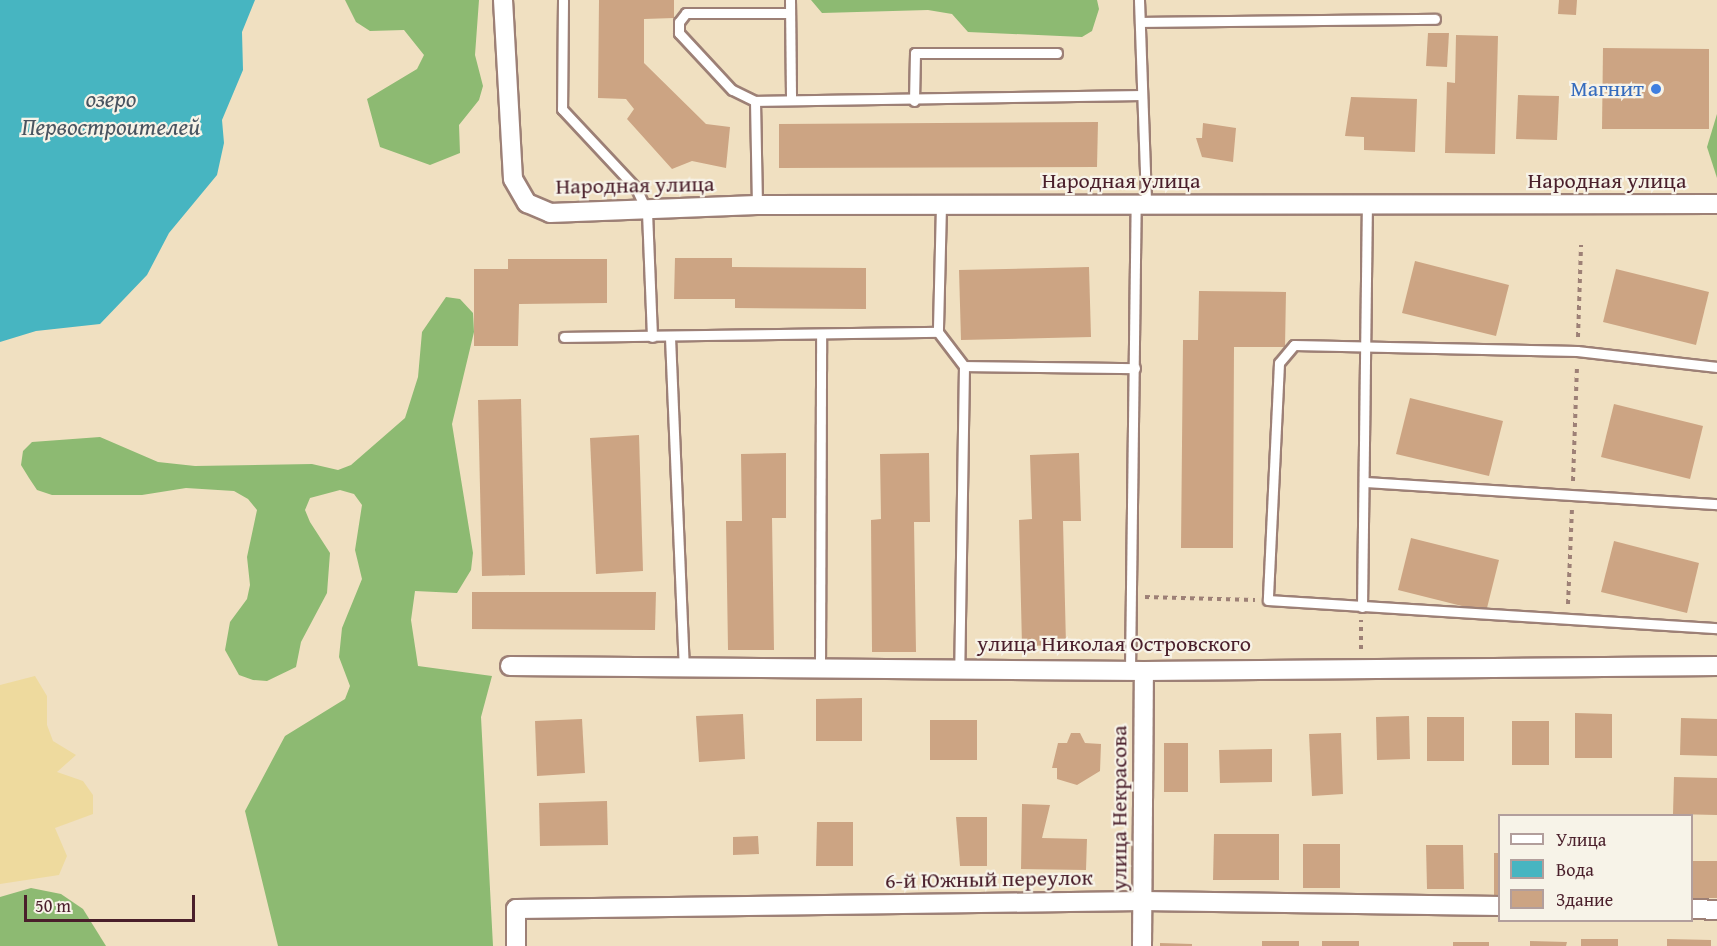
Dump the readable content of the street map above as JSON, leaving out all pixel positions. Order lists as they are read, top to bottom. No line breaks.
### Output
{"streets":{"street":["Народная улица","улица Николая Островского","улица Некрасова","6-й Южный переулок"]},"crossings":[["улица Николая Островского","улица Некрасова"],["улица Некрасова","6-й Южный переулок"]],"water":["озеро Первостроителей"],"places":["Магнит"],"legend":["Улица","Вода","Здание"],"scale_bar":"50 m"}
